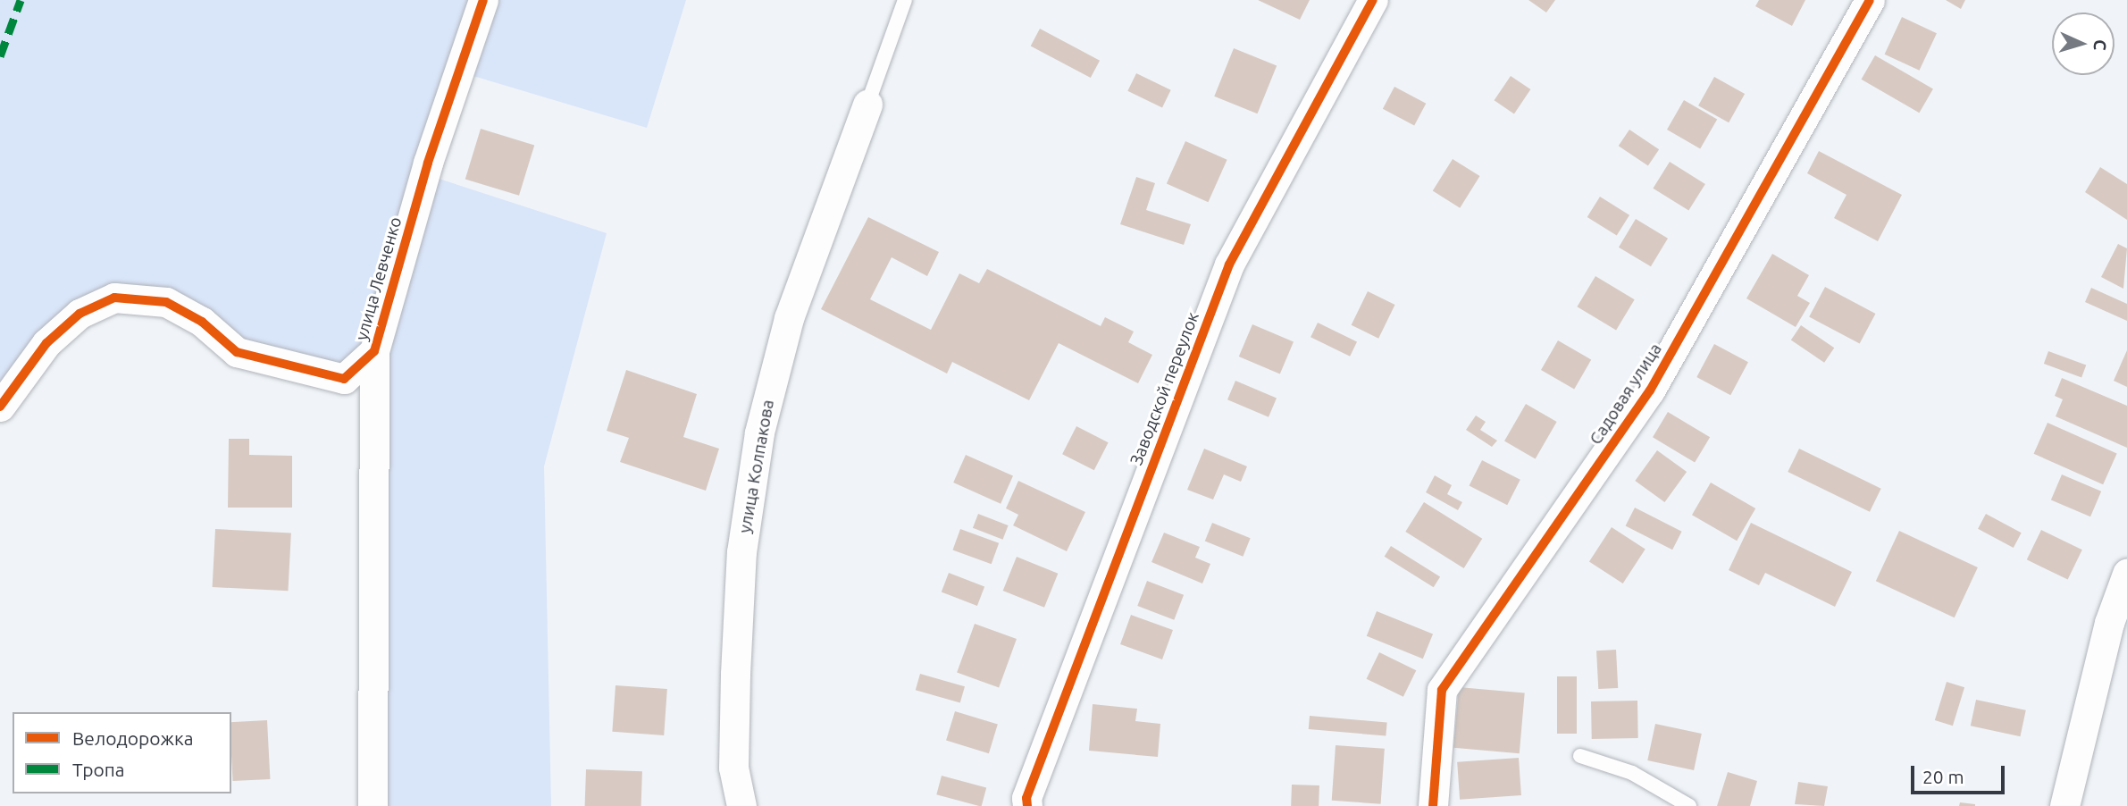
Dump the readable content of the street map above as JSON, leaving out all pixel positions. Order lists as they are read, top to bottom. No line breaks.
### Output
{"streets":{"street":["улица Левченко","Заводской переулок","Садовая улица","улица Колпакова"]},"legend":["Велодорожка","Тропа"],"scale_bar":"20 m","north":"right"}
